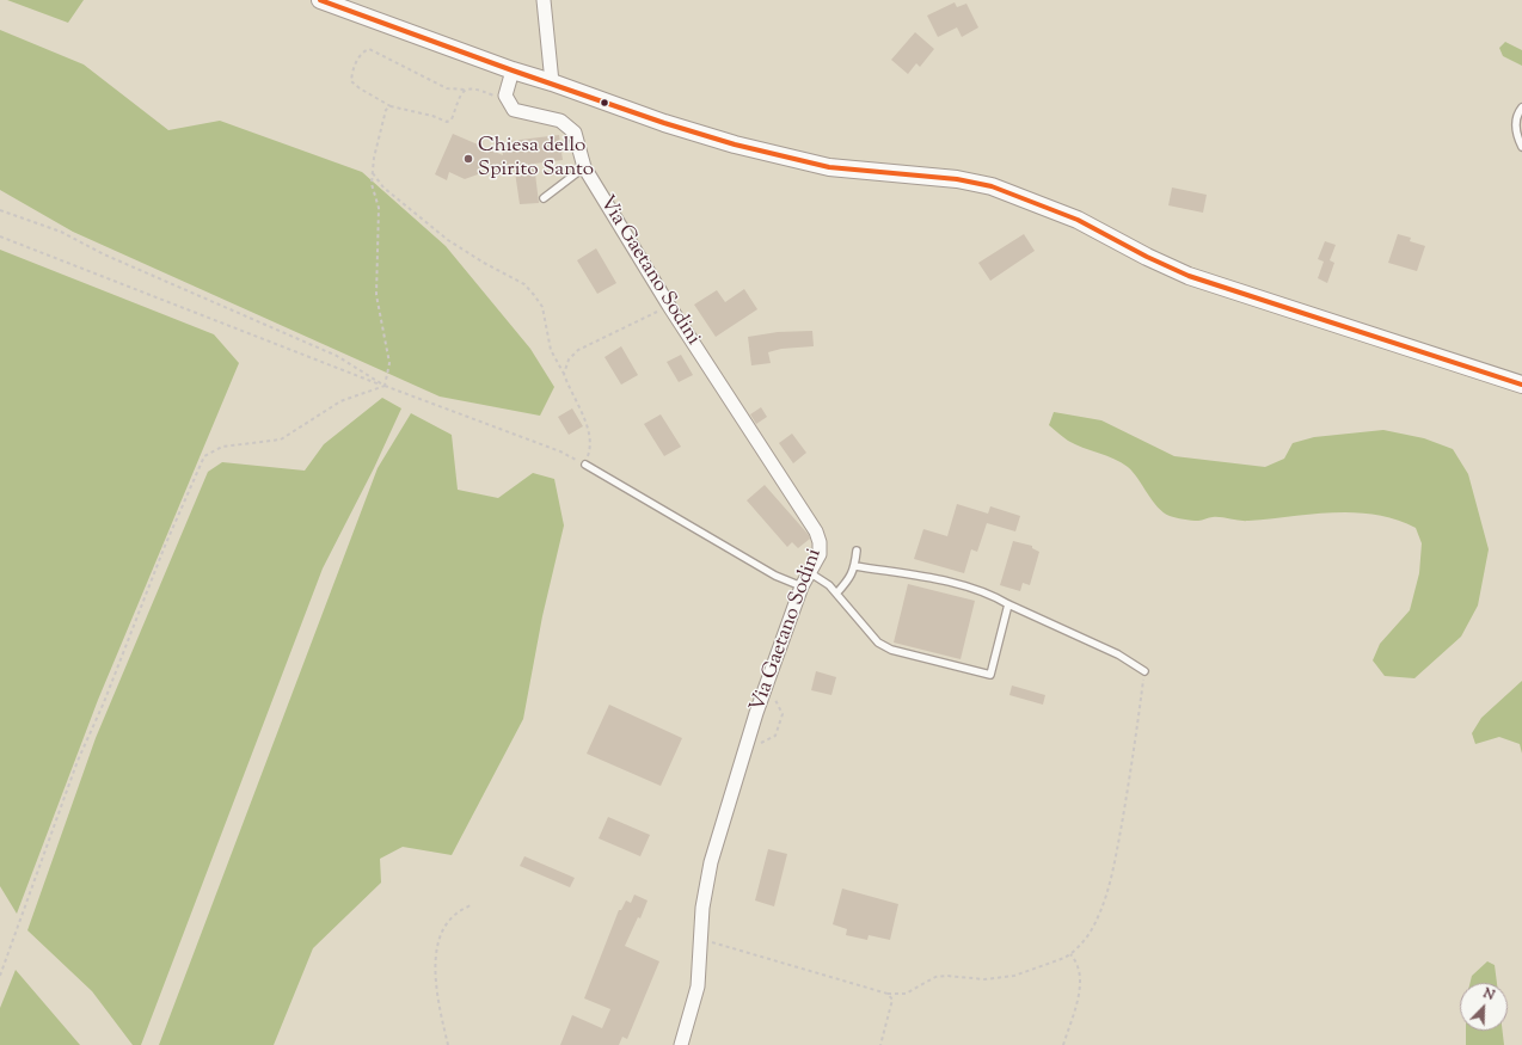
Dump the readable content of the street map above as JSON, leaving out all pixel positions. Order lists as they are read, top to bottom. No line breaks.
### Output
{"streets":{"street":["Via Gaetano Sodini"]},"places":["Chiesa dello Spirito Santo"],"north":"top right"}
